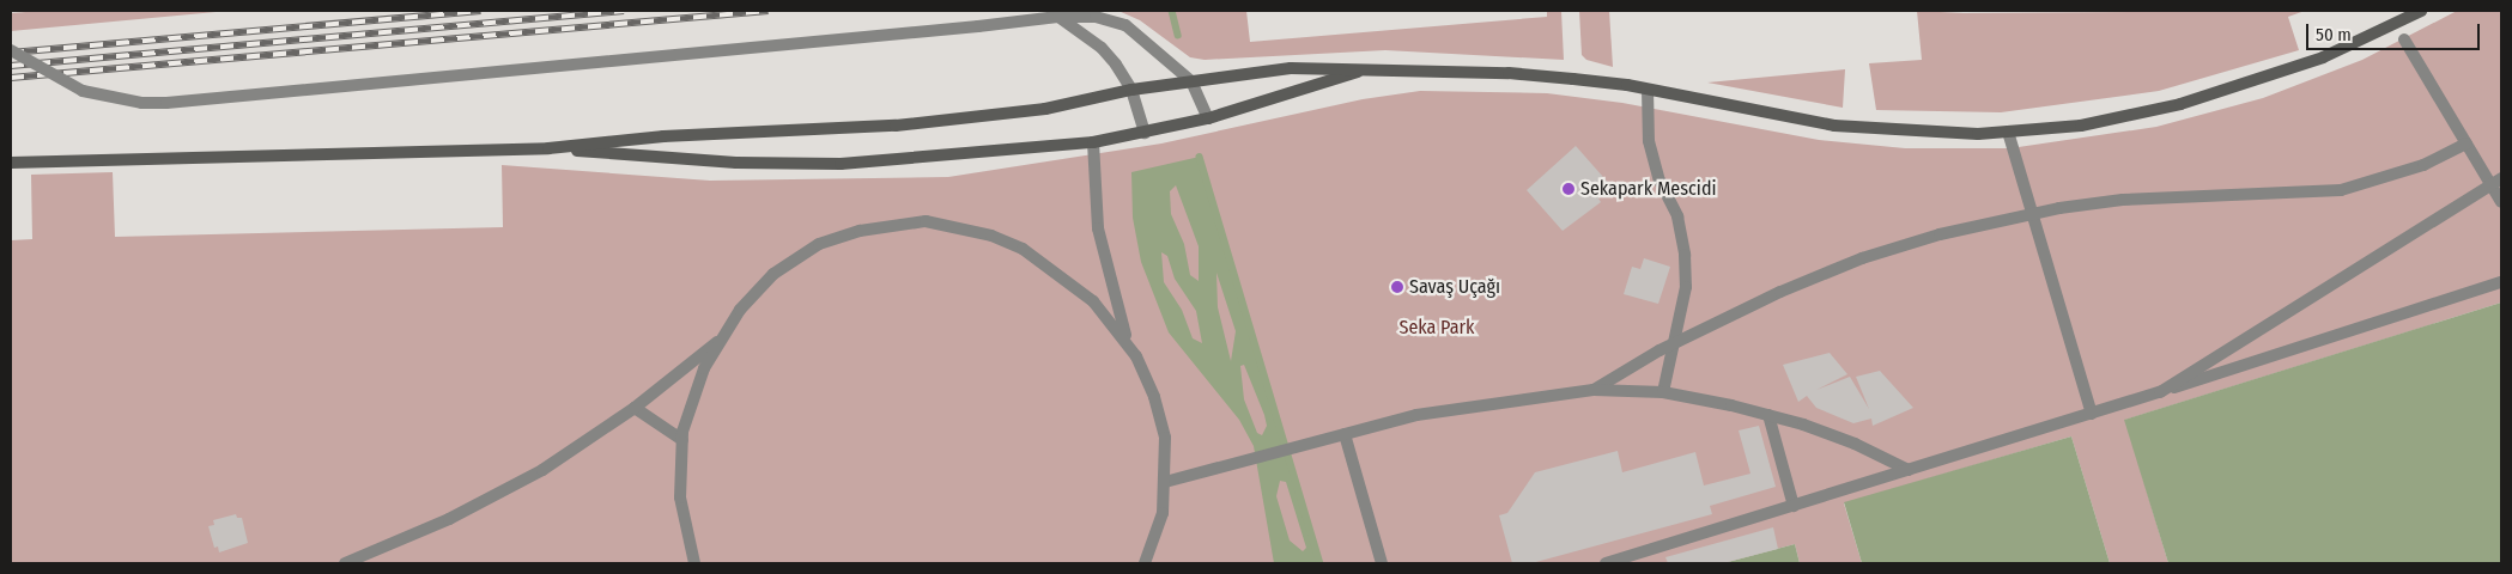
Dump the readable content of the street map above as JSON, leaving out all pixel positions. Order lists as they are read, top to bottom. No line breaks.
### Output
{"parks":["Seka Park"],"places":["Sekapark Mescidi","Savaş Uçağı"],"scale_bar":"50 m"}
